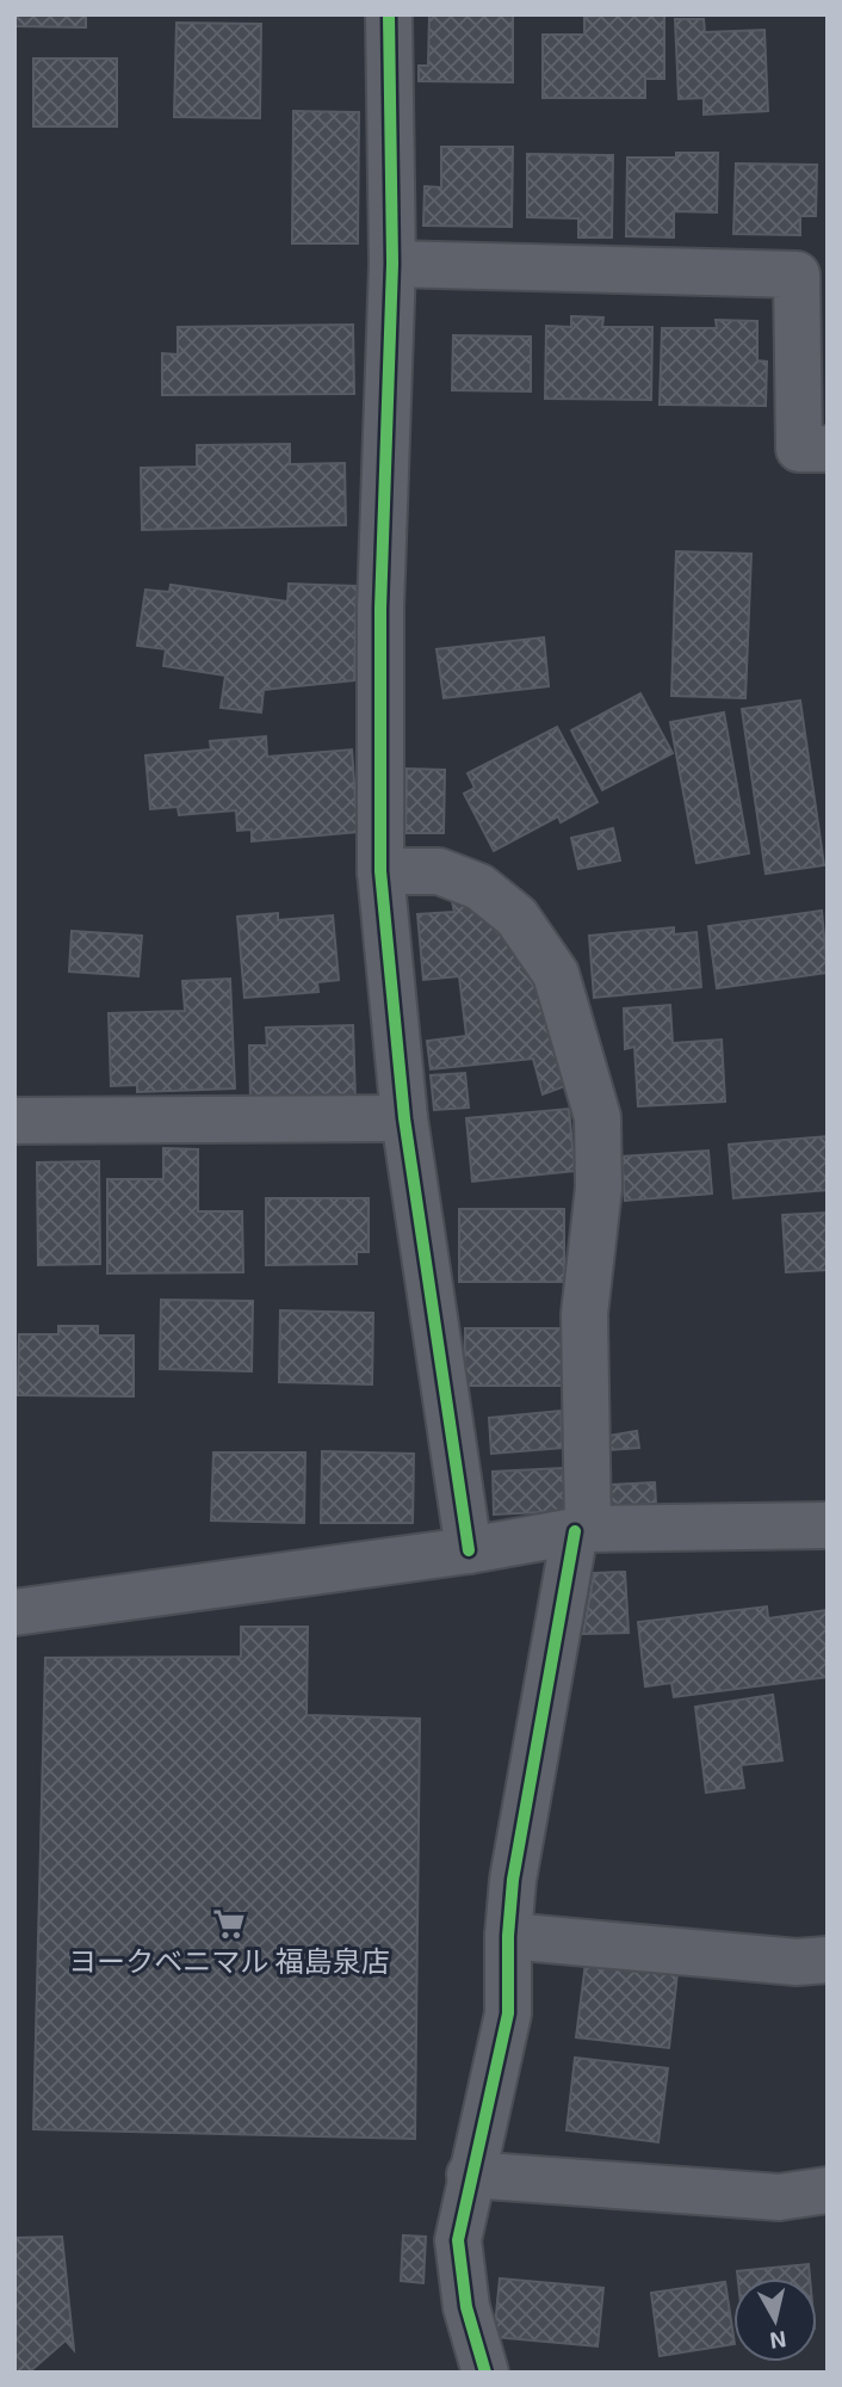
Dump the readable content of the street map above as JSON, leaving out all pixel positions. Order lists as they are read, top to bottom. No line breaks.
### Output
{"places":{"supermarket":["ヨークベニマル 福島泉店"]},"north":"bottom"}
